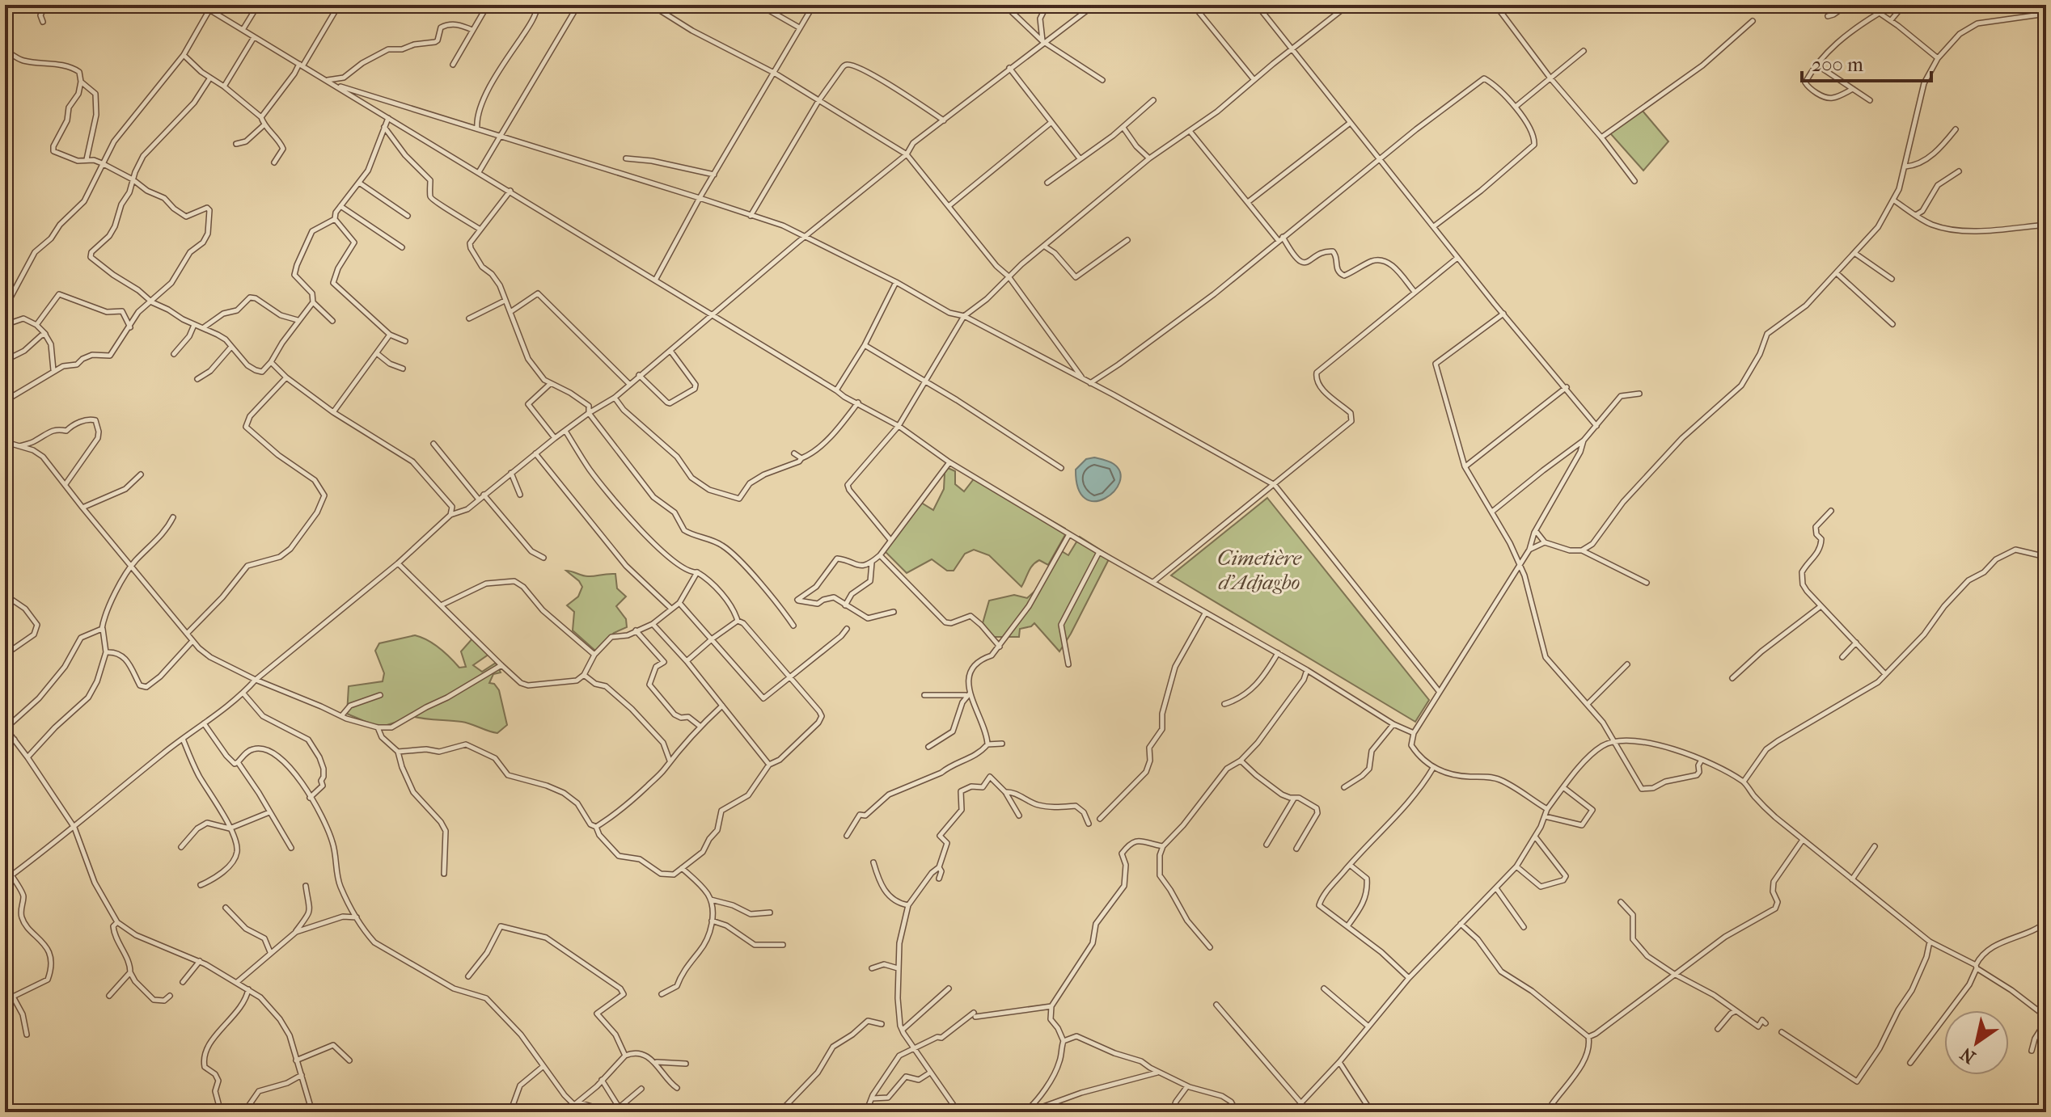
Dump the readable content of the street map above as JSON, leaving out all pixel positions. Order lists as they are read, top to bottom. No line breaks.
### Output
{"parks":["Cimetière d'Adjagbo"],"scale_bar":"200 m","north":"bottom left"}
